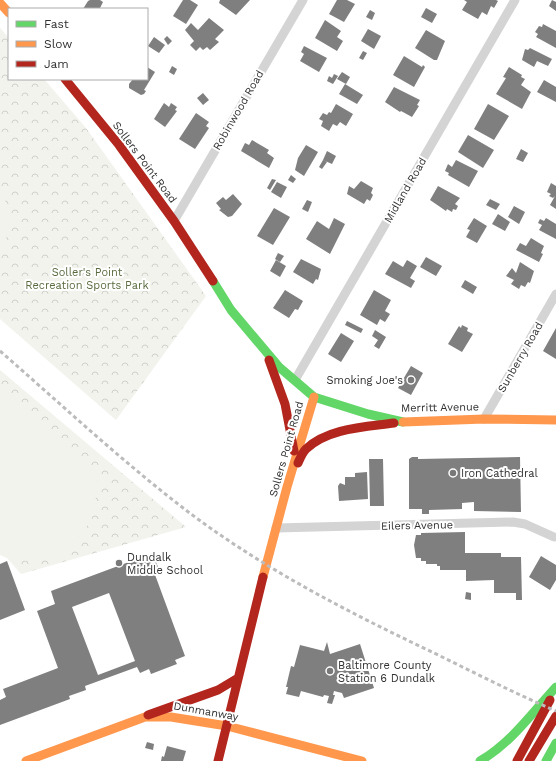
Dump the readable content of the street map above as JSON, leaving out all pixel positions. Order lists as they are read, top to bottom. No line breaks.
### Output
{"streets":{"street":["Robinwood Road","Sollers Point Road","Midland Road","Sunberry Road","Merritt Avenue","Eilers Avenue","Dunmanway"]},"crossings":[["Robinwood Road","Sollers Point Road"],["Sollers Point Road","Midland Road"],["Sollers Point Road","Merritt Avenue"],["Sollers Point Road","Eilers Avenue"],["Sollers Point Road","Dunmanway"],["Sunberry Road","Merritt Avenue"]],"parks":["Soller's Point Recreation Sports Park"],"places":["Smoking Joe's","Iron Cathedral","Dundalk Middle School","Baltimore County Station 6 Dundalk"],"legend":["Fast","Slow","Jam"]}
